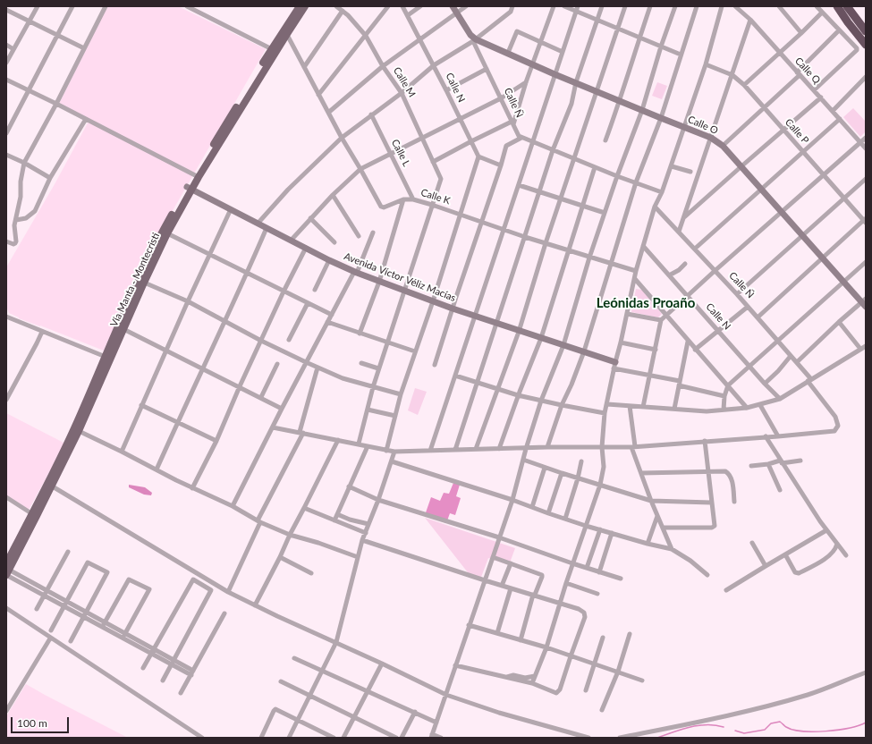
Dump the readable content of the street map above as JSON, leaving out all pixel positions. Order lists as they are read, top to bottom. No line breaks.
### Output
{"streets":{"main road":["Vía Manta - Montecristi"],"street":["Calle Q","Calle M","Calle N","Calle Ñ","Calle O","Calle P","Calle L","Calle K","Avenida Víctor Véliz Macías"]},"crossings":[["Calle M","Calle K"],["Calle Ñ","Calle O"],["Calle L","Calle K"],["Calle K","Vía Manta - Montecristi"],["Avenida Víctor Véliz Macías","Vía Manta - Montecristi"]],"districts":["Leónidas Proaño"],"scale_bar":"100 m"}
